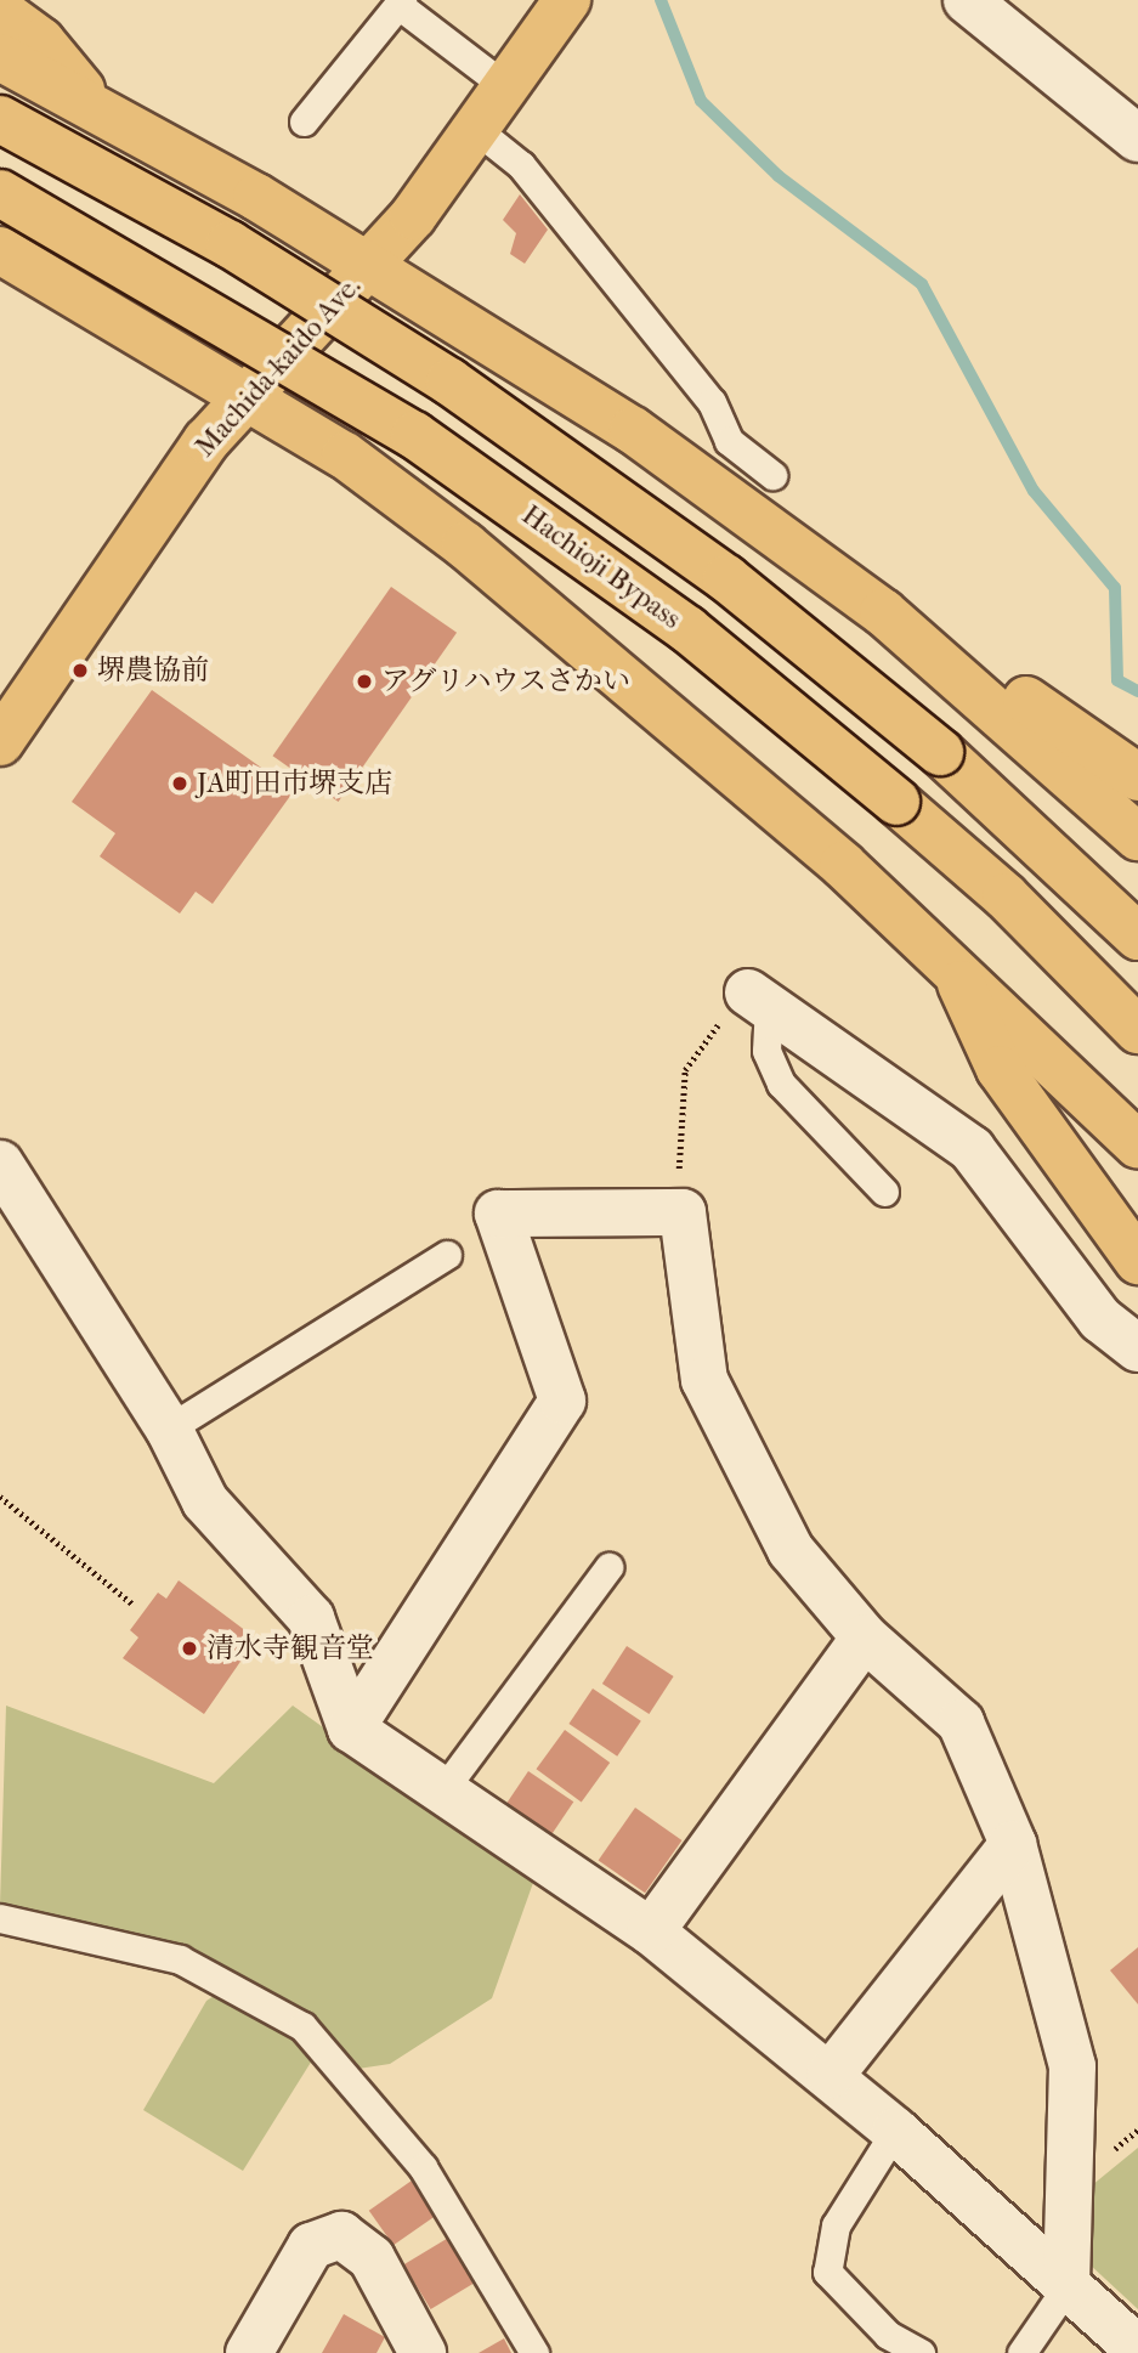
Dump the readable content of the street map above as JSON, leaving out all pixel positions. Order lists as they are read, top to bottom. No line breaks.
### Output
{"streets":{"main road":["Machida-kaido Ave.","Hachioji Bypass"]},"places":["堺農協前","アグリハウスさかい","JA町田市堺支店","清水寺観音堂"]}
